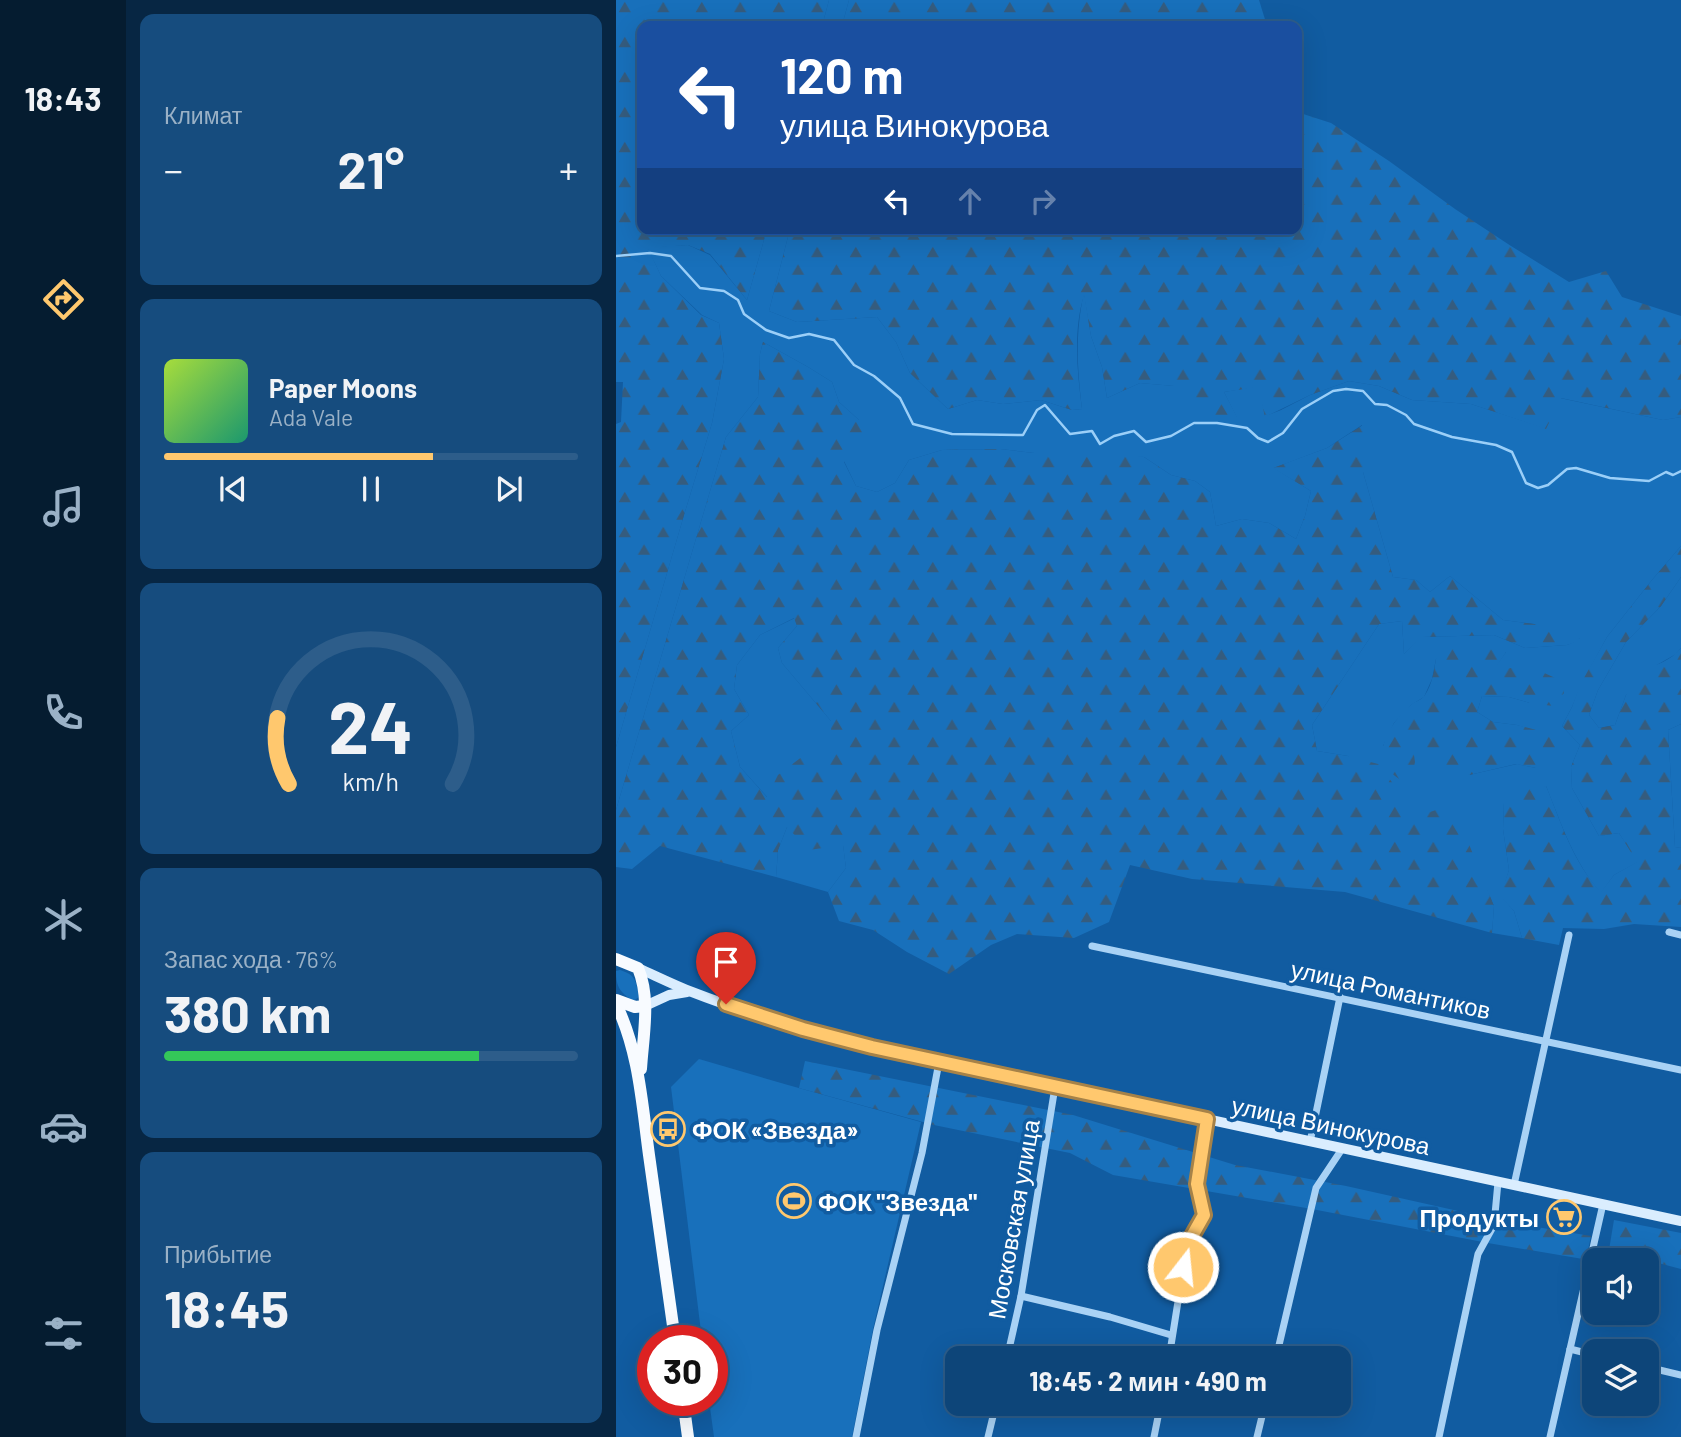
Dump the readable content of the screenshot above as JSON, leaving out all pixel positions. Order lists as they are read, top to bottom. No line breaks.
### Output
{"streets":{"main road":["улица Винокурова"],"street":["улица Романтиков","Московская улица"]},"crossings":[["улица Винокурова","Московская улица"]],"places":{"bus stop":["ФОК «Звезда»"],"sports":["ФОК \"Звезда\""],"supermarket":["Продукты"]},"page":{"tabs":"18:43","tile":["Климат",["Запас хода · 76%","380 km"],["Прибытие","18:45"]],"turn":["120 m","улица Винокурова"],"heat":["−","21°","+"],"song":["Paper Moons","Ada Vale"],"limit":"30","trip":"18:45 · 2 мин · 490 m","gauge":["24","km/h"]}}
